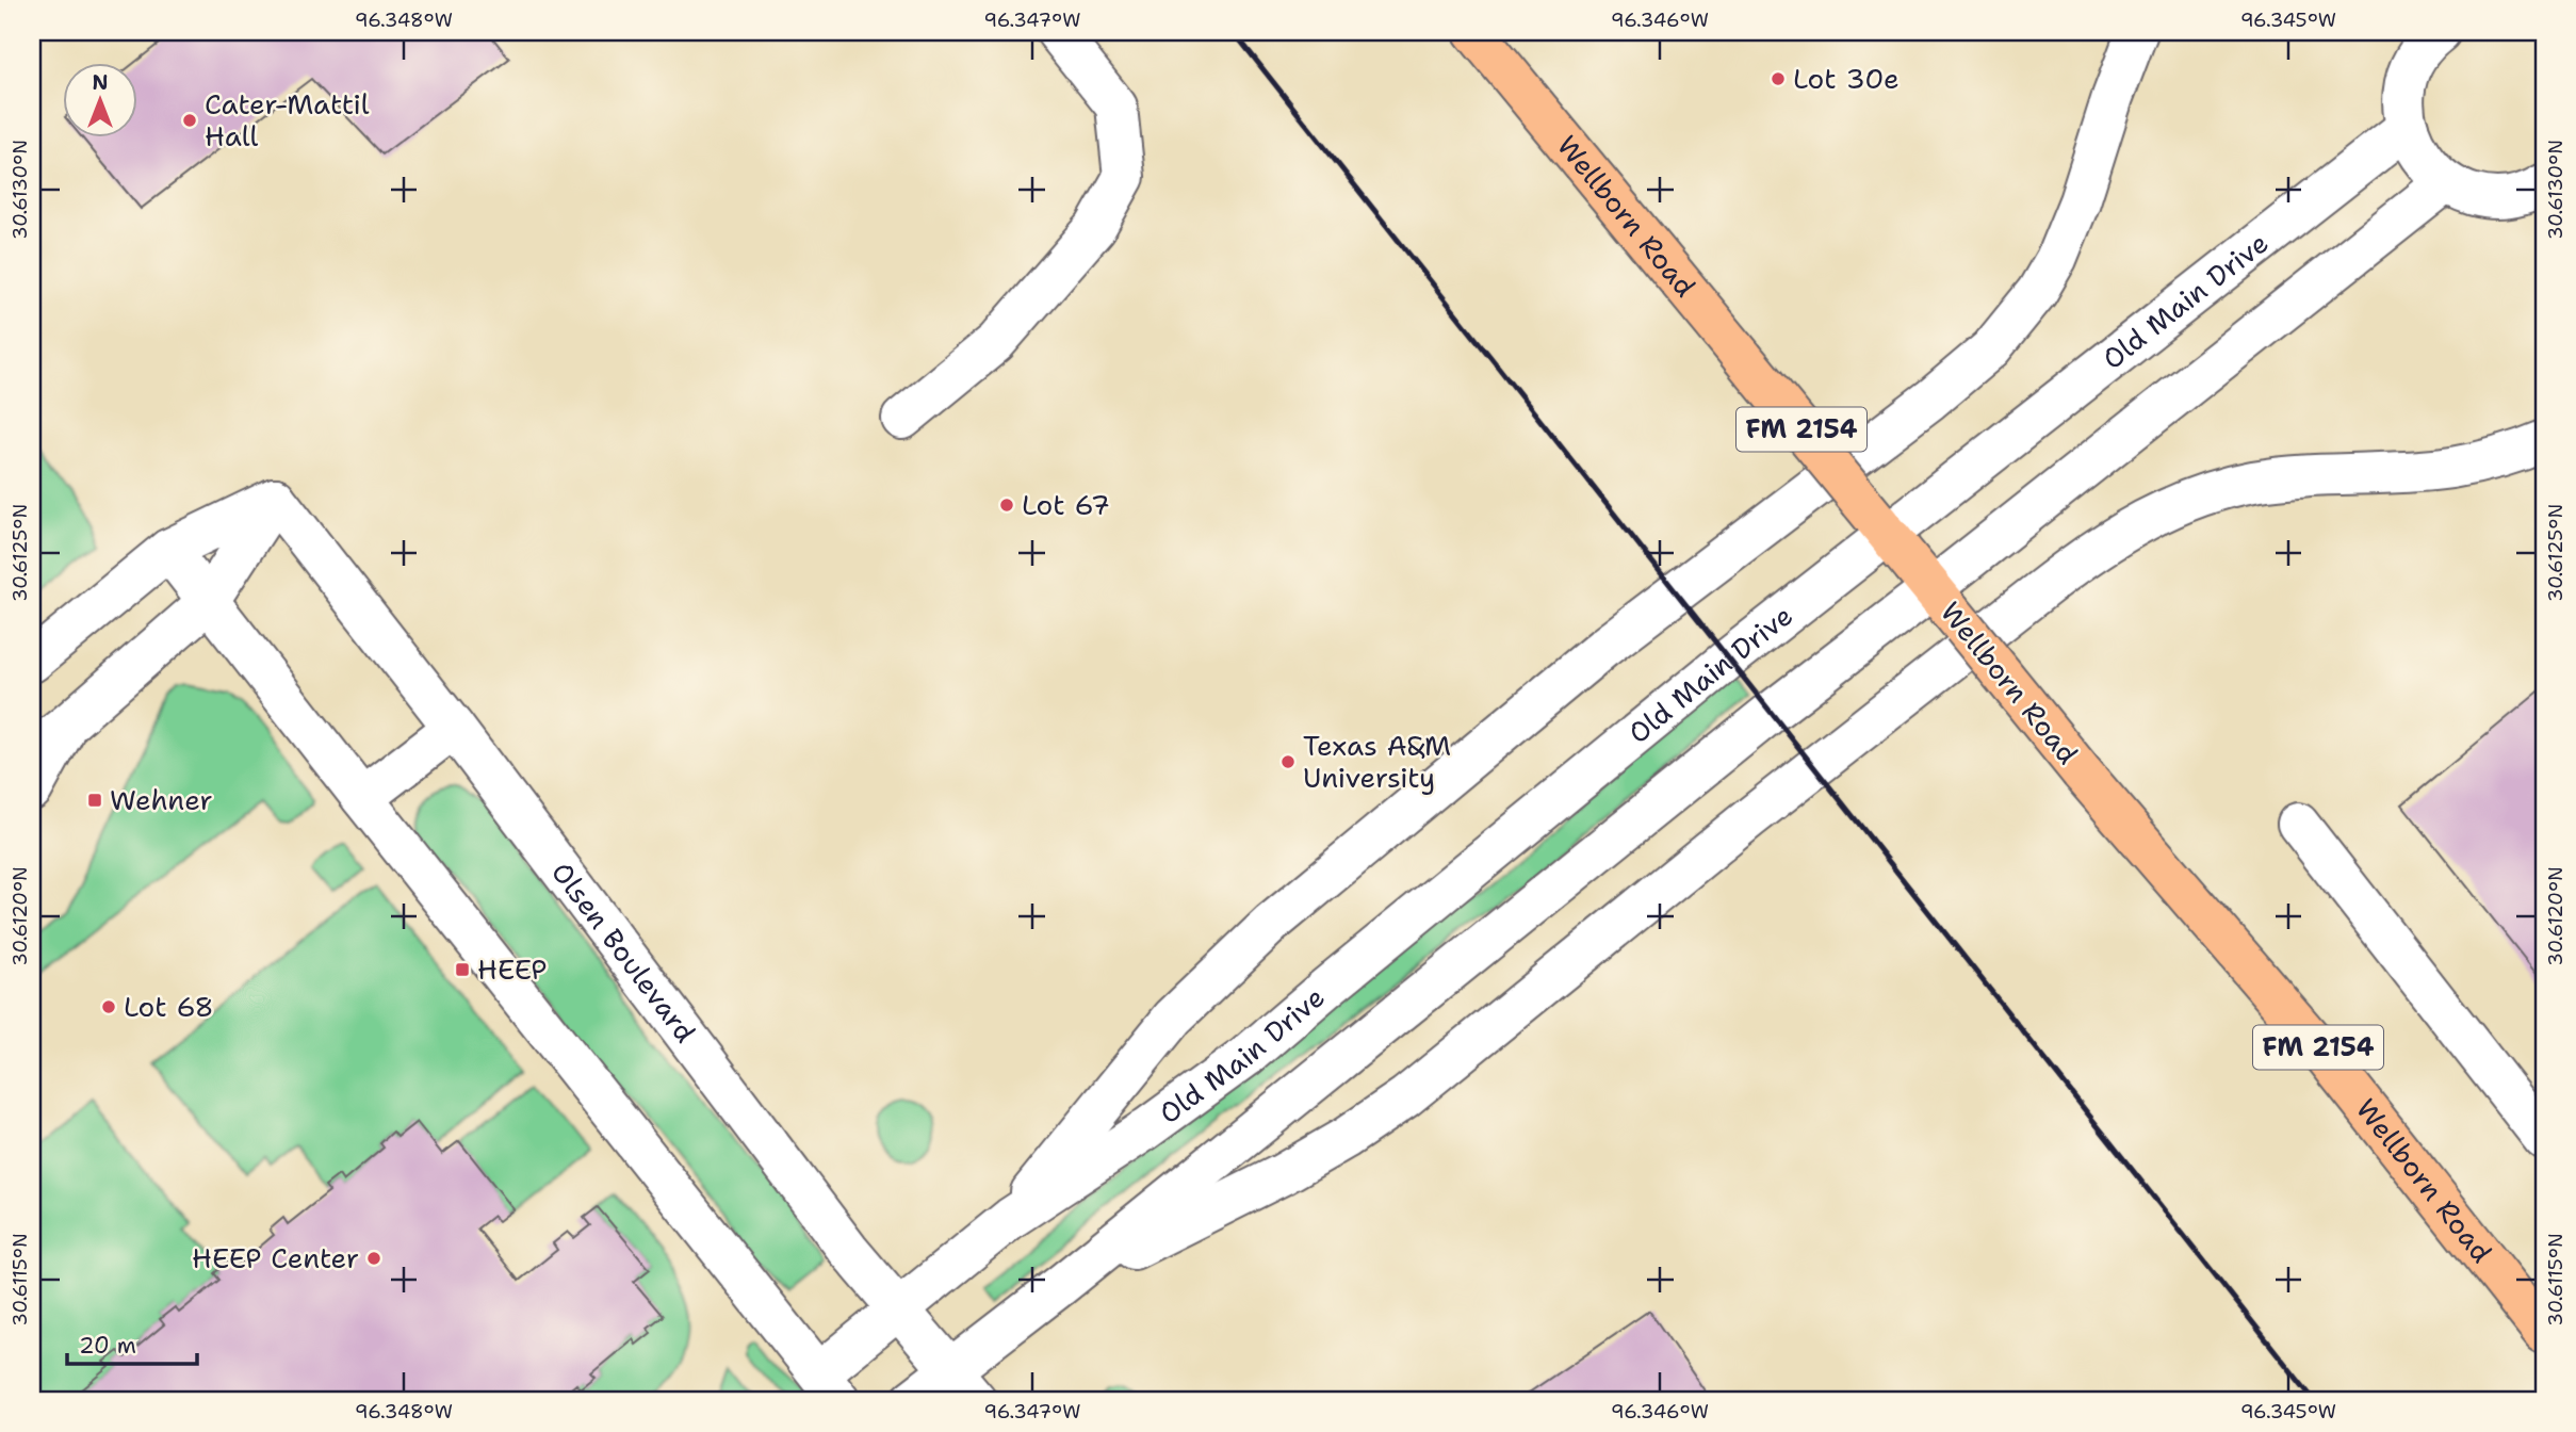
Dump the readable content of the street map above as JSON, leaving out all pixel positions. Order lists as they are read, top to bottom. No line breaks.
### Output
{"streets":{"main road":["Wellborn Road","FM 2154"],"street":["Old Main Drive","Olsen Boulevard"]},"crossings":[["Wellborn Road","Old Main Drive"],["Old Main Drive","Olsen Boulevard"]],"places":{"other":["Lot 30e","Cater-Mattil Hall","Lot 67","Texas A&M University","Lot 68","HEEP Center"],"transit":["Wehner","HEEP"]},"scale_bar":"20 m","north":"top","coordinates":["96.348°W","96.347°W","96.346°W","96.345°W","30.6130°N","30.6125°N","30.6120°N","30.6115°N"]}
